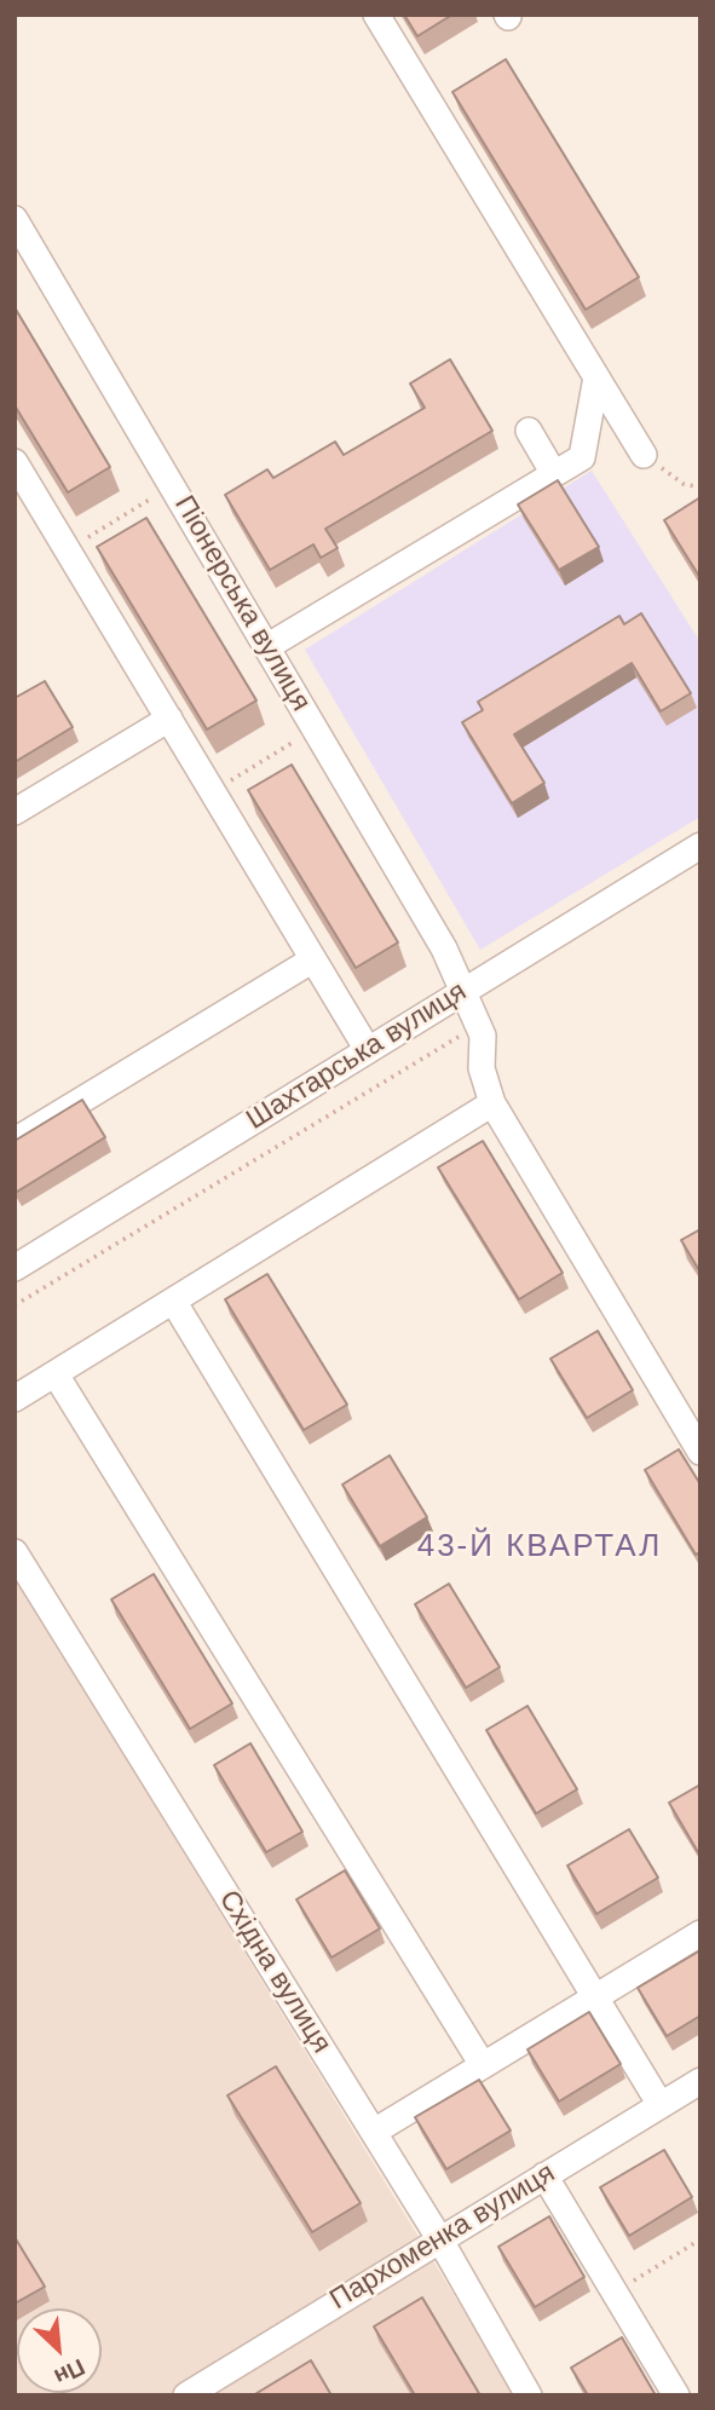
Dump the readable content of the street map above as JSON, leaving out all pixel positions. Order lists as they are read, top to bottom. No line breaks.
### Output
{"streets":{"street":["Піонерська вулиця","Шахтарська вулиця","Східна вулиця","Пархоменка вулиця"]},"crossings":[["Піонерська вулиця","Шахтарська вулиця"],["Східна вулиця","Пархоменка вулиця"]],"districts":["43-Й КВАРТАЛ"],"north":"bottom right"}
